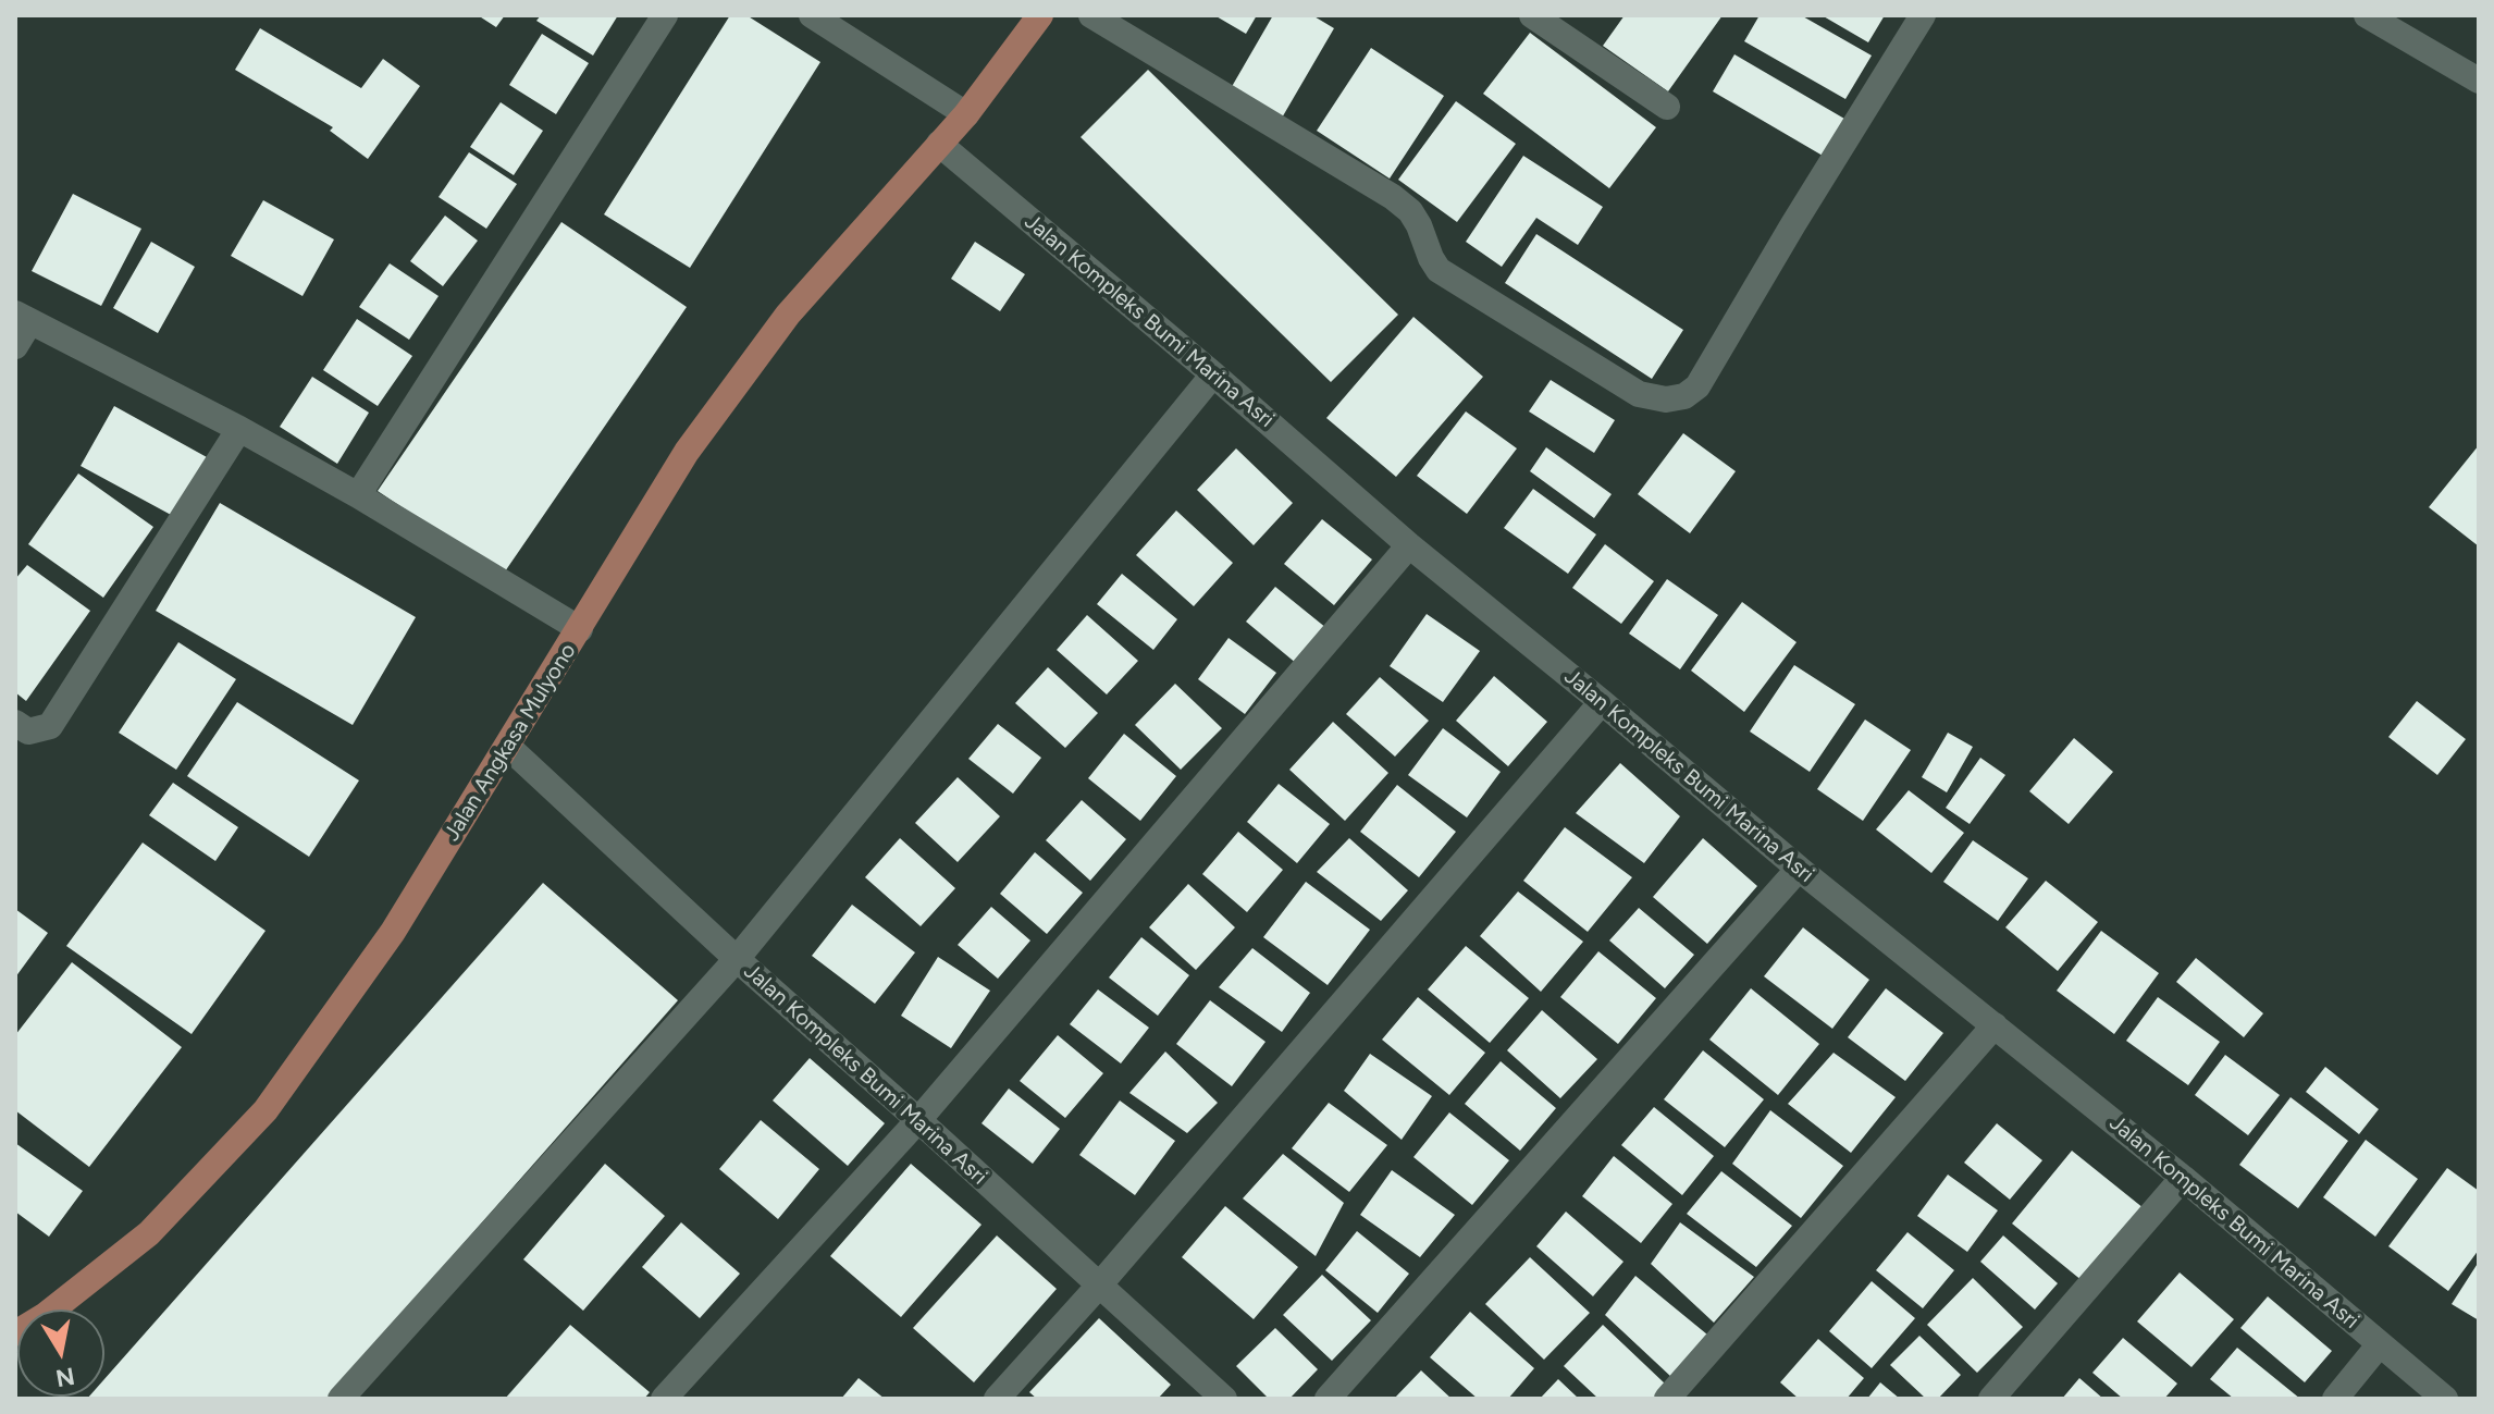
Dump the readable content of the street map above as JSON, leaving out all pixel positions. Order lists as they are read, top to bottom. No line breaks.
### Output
{"streets":{"main road":["Jalan Angkasa Mulyono"],"street":["Jalan Kompleks Bumi Marina Asri"]},"crossings":[["Jalan Kompleks Bumi Marina Asri","Jalan Angkasa Mulyono"]],"north":"bottom"}
